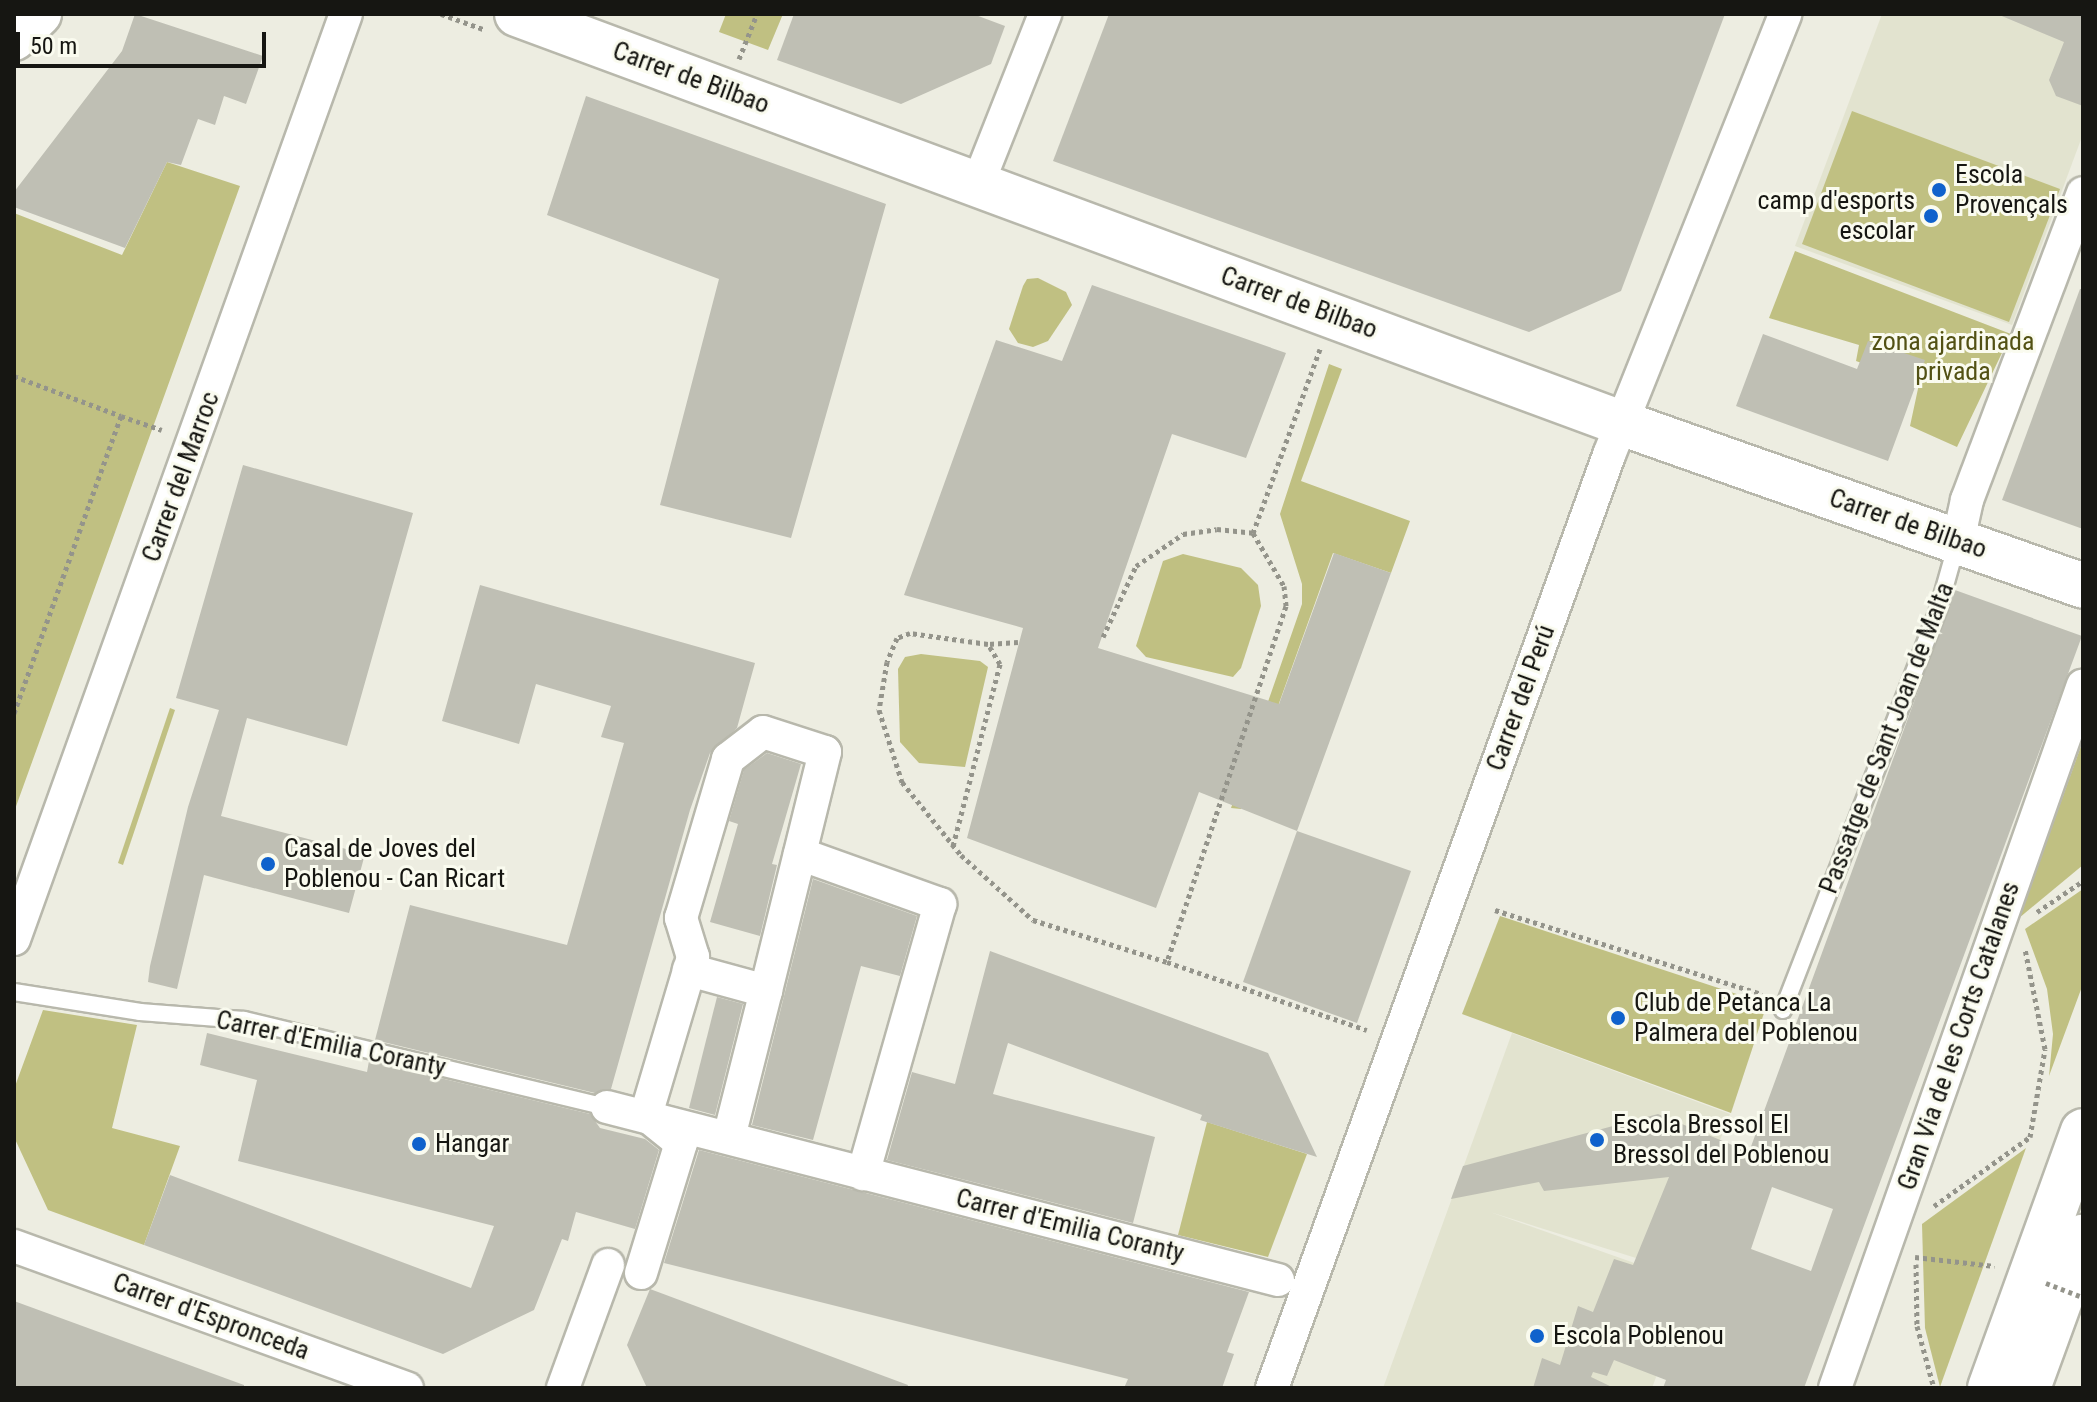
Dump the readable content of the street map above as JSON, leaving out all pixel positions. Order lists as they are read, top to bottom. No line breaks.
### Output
{"streets":{"main road":["Carrer de Bilbao"],"street":["Carrer del Marroc","Carrer del Perú","Passatge de Sant Joan de Malta","Gran Via de les Corts Catalanes","Carrer d'Emilia Coranty","Carrer d'Espronceda"]},"crossings":[["Carrer de Bilbao","Carrer del Perú"],["Carrer de Bilbao","Passatge de Sant Joan de Malta"]],"parks":["zona ajardinada privada"],"places":["Escola Provençals","camp d'esports escolar","Casal de Joves del Poblenou - Can Ricart","Club de Petanca La Palmera del Poblenou","Escola Bressol El Bressol del Poblenou","Hangar","Escola Poblenou"],"scale_bar":"50 m"}
